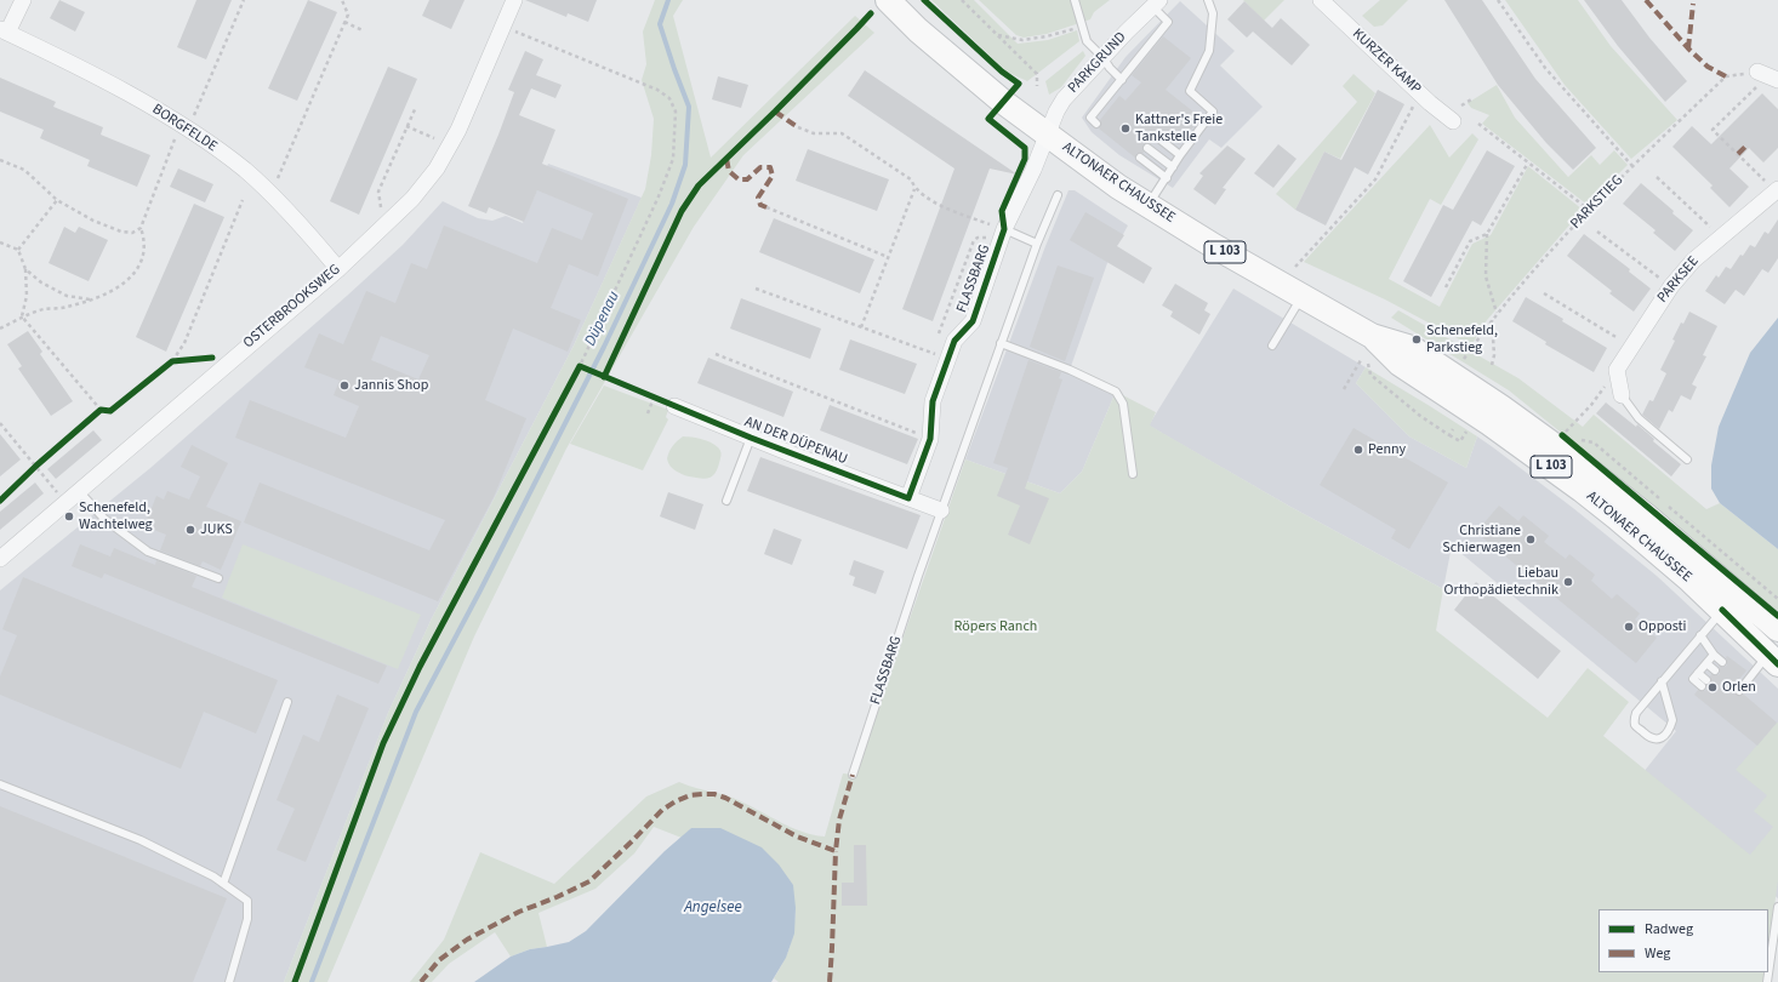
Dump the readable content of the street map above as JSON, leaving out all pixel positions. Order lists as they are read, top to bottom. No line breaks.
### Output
{"streets":{"main road":["ALTONAER CHAUSSEE","L 103"],"street":["KURZER KAMP","PARKGRUND","BORGFELDE","FLASSBARG","PARKSEE","OSTERBROOKSWEG","AN DER DÜPENAU"],"path":["PARKSTIEG"]},"crossings":[["PARKGRUND","ALTONAER CHAUSSEE"],["PARKGRUND","FLASSBARG"],["BORGFELDE","OSTERBROOKSWEG"],["ALTONAER CHAUSSEE","FLASSBARG"],["FLASSBARG","AN DER DÜPENAU"]],"water":["Düpenau","Angelsee"],"parks":["Röpers Ranch"],"places":["Kattner's Freie Tankstelle","Schenefeld, Parkstieg","Jannis Shop","Penny","Schenefeld, Wachtelweg","JUKS","Christiane Schierwagen","Liebau Orthopädietechnik","Opposti","Orlen"],"legend":["Radweg","Weg"]}
